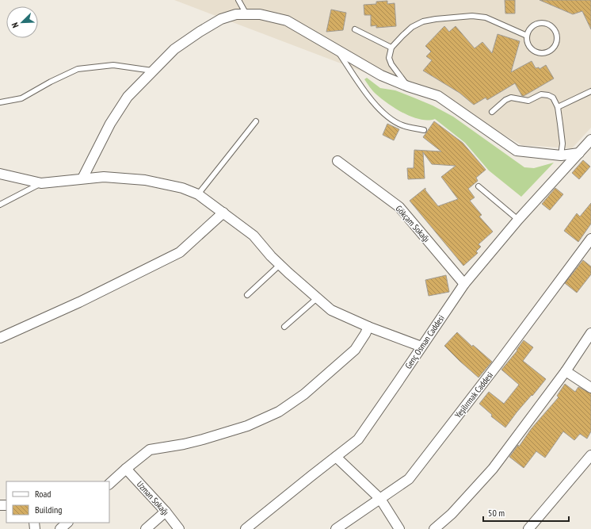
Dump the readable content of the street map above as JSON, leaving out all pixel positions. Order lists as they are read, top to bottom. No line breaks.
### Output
{"streets":{"street":["Gökçam Sokağı","Genç Osman Caddesi","Yeşilırmak Caddesi","Uzman Sokağı"]},"crossings":[["Gökçam Sokağı","Genç Osman Caddesi"]],"legend":["Road","Building"],"scale_bar":"50 m","north":"bottom left"}
